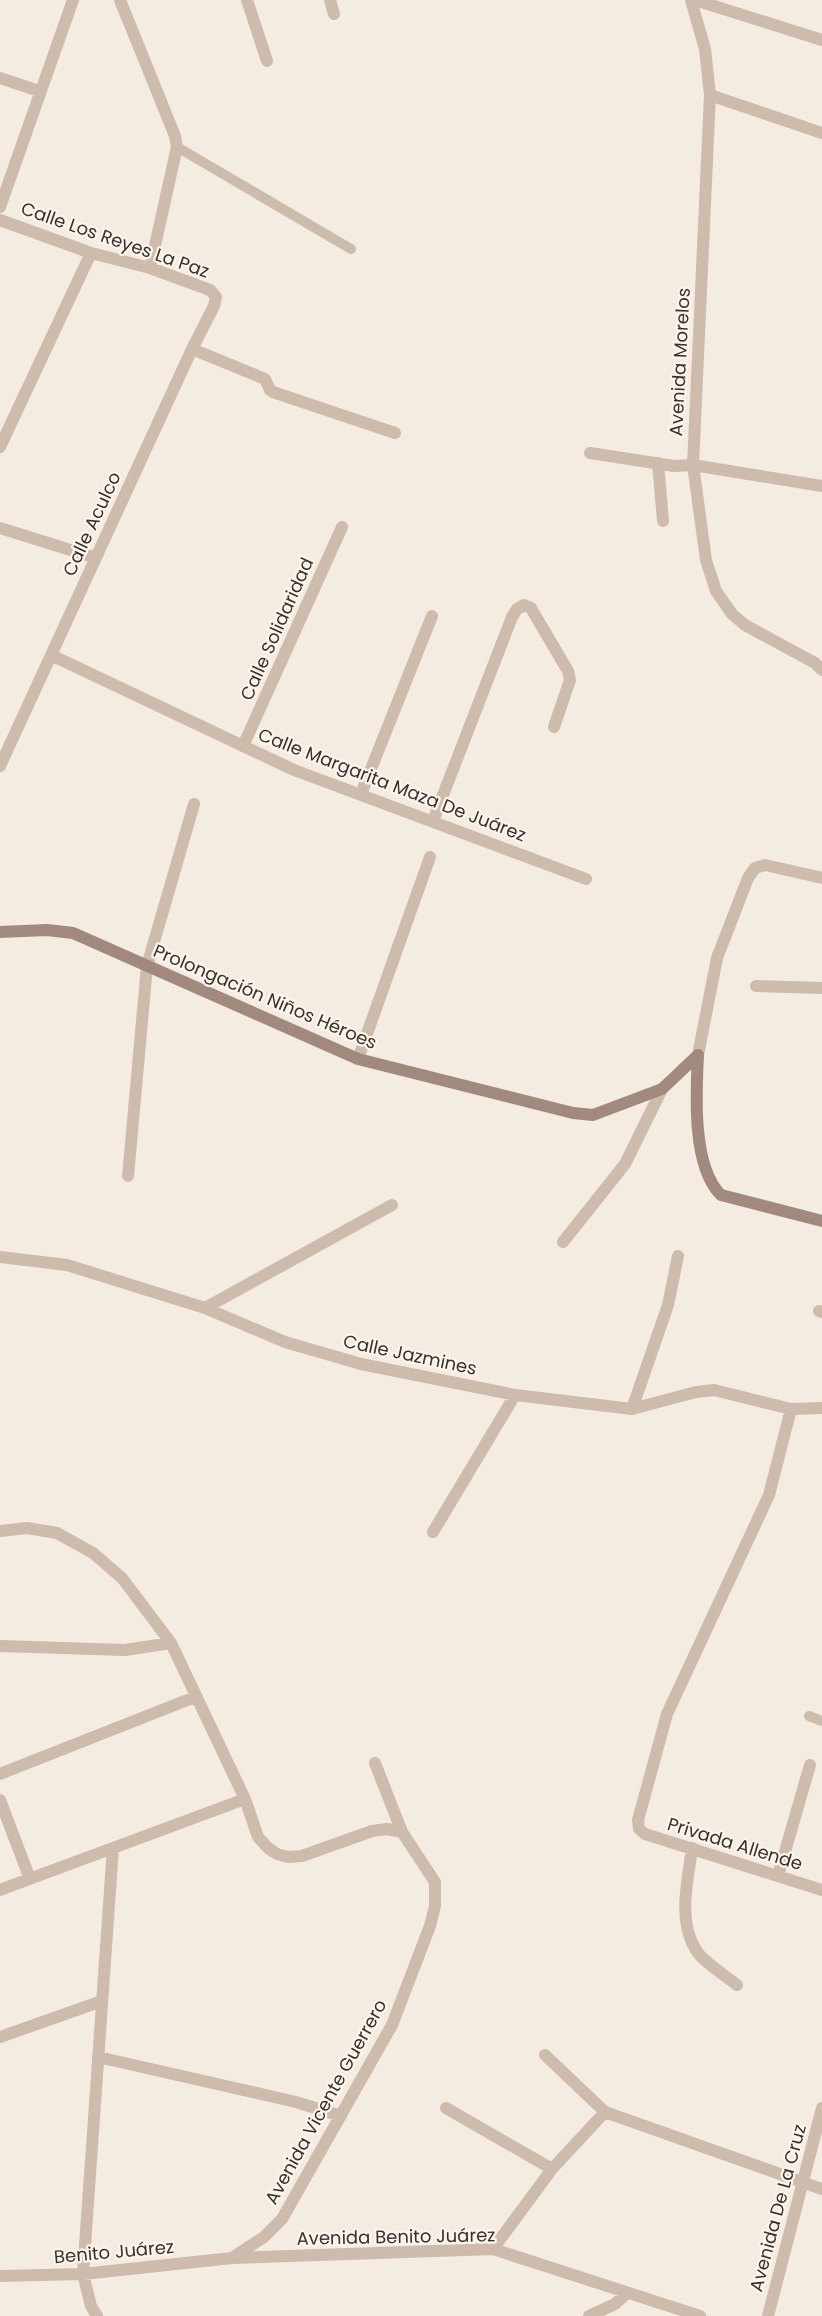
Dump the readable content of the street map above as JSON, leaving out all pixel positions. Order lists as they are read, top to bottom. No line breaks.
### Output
{"streets":{"main road":["Prolongación Niños Héroes"],"street":["Calle Los Reyes La Paz","Avenida Morelos","Calle Aculco","Calle Solidaridad","Calle Margarita Maza De Juárez","Calle Jazmines","Privada Allende","Avenida Vicente Guerrero","Avenida De La Cruz","Avenida Benito Juárez","Benito Juárez"]},"crossings":[["Calle Los Reyes La Paz","Calle Aculco"],["Calle Aculco","Calle Margarita Maza De Juárez"],["Calle Solidaridad","Calle Margarita Maza De Juárez"],["Calle Jazmines","Privada Allende"],["Avenida Vicente Guerrero","Avenida Benito Juárez"],["Avenida Vicente Guerrero","Benito Juárez"],["Avenida Benito Juárez","Benito Juárez"]]}
